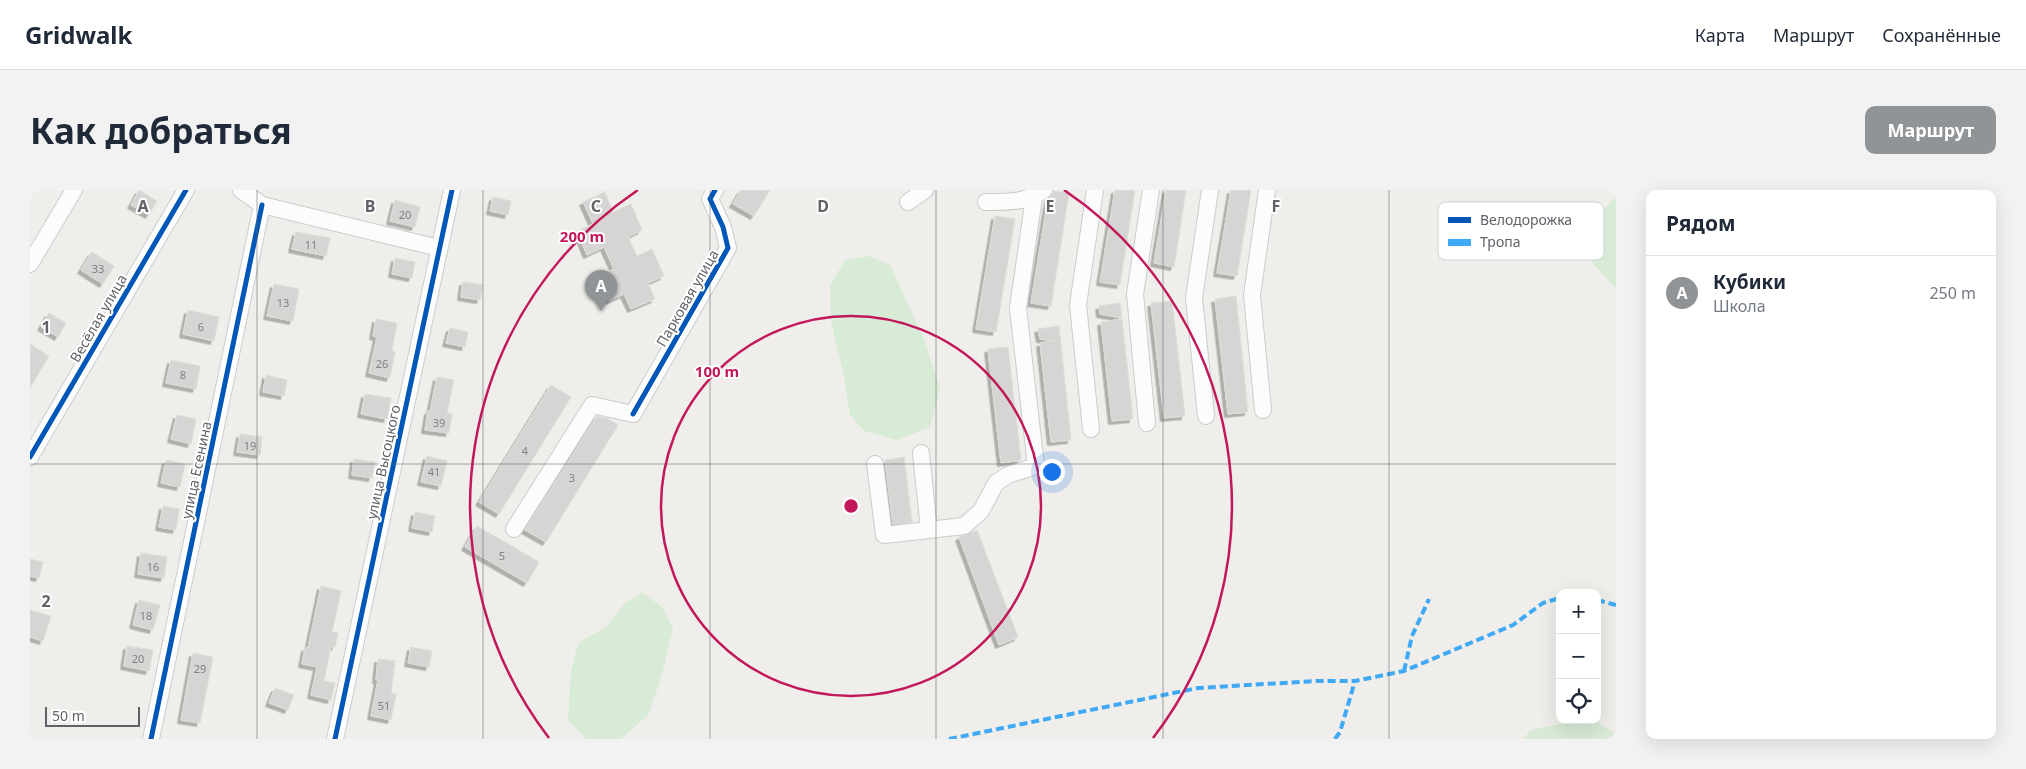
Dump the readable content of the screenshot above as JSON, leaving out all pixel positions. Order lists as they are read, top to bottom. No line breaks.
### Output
{"streets":{"street":["Парковая улица","Весёлая улица","улица Высоцкого","улица Есенина"]},"house_numbers":["20","11","33","13","6","26","8","39","19","4","41","3","5","16","18","20","29","51"],"legend":["Велодорожка","Тропа"],"scale_bar":"50 m","page":{"header":"Gridwalk","nav":["Карта","Маршрут","Сохранённые"],"buttons":"Маршрут","title":"Как добраться","heading":"Рядом","list":[{"mark":"A","name":"Кубики","note":"Школа","value":"250 m"}],"pins":"A","map_buttons":["+","−"],"scale":"50 m"},"grid":{"columns":["A","B","C","D","E","F"],"rows":["1","2"]},"rings":["200 m","100 m"]}
